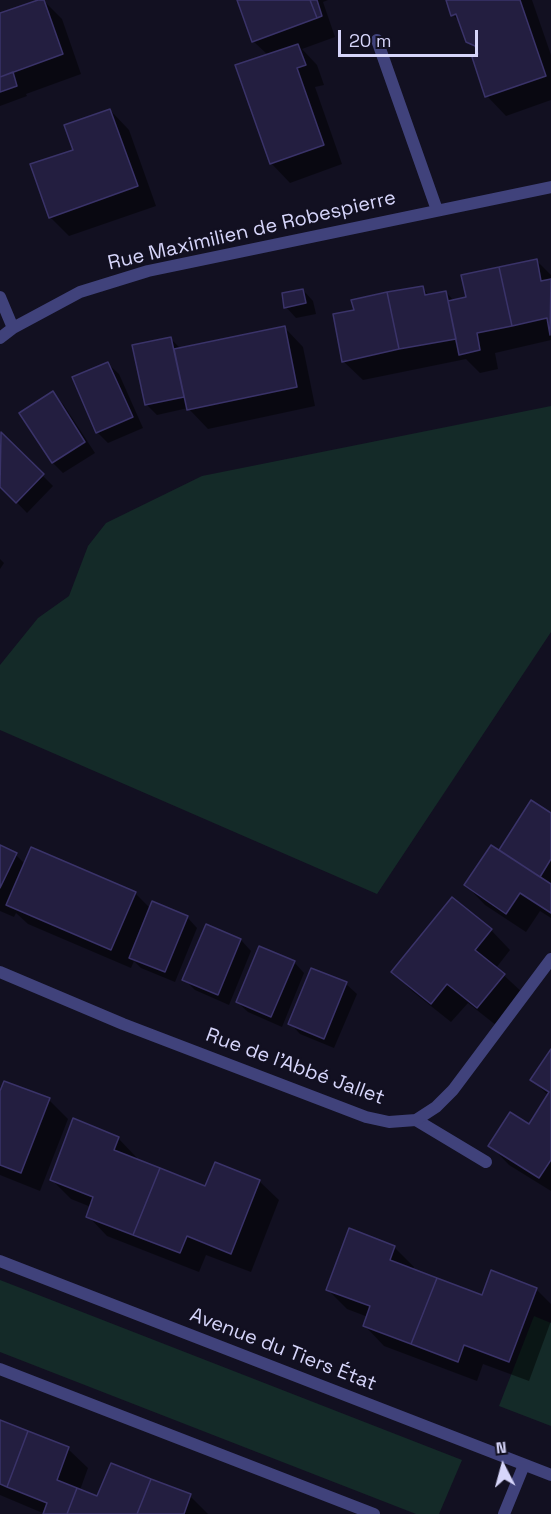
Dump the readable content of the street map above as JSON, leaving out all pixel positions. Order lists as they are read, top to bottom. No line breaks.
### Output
{"streets":{"street":["Rue Maximilien de Robespierre","Rue de l'Abbé Jallet","Avenue du Tiers État"]},"scale_bar":"20 m","north":"top"}
